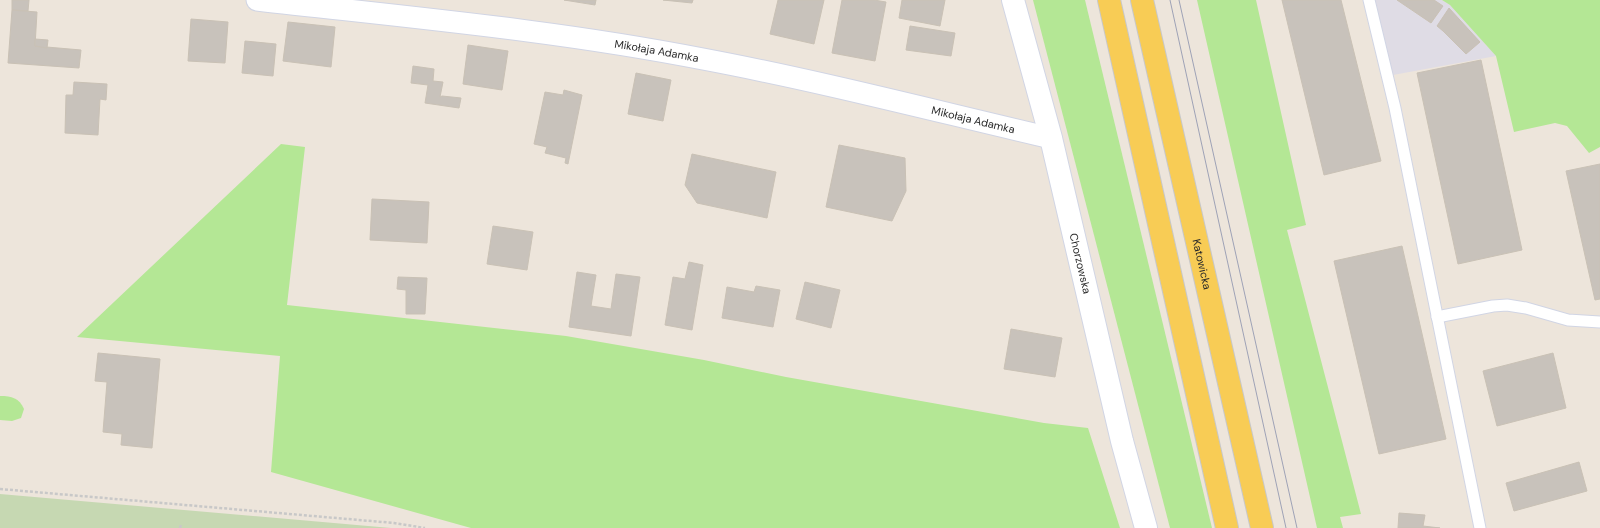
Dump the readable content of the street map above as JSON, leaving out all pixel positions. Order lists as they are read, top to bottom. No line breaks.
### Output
{"streets":{"main road":["Katowicka"],"street":["Mikołaja Adamka","Chorzowska"]},"crossings":[["Mikołaja Adamka","Chorzowska"]]}
